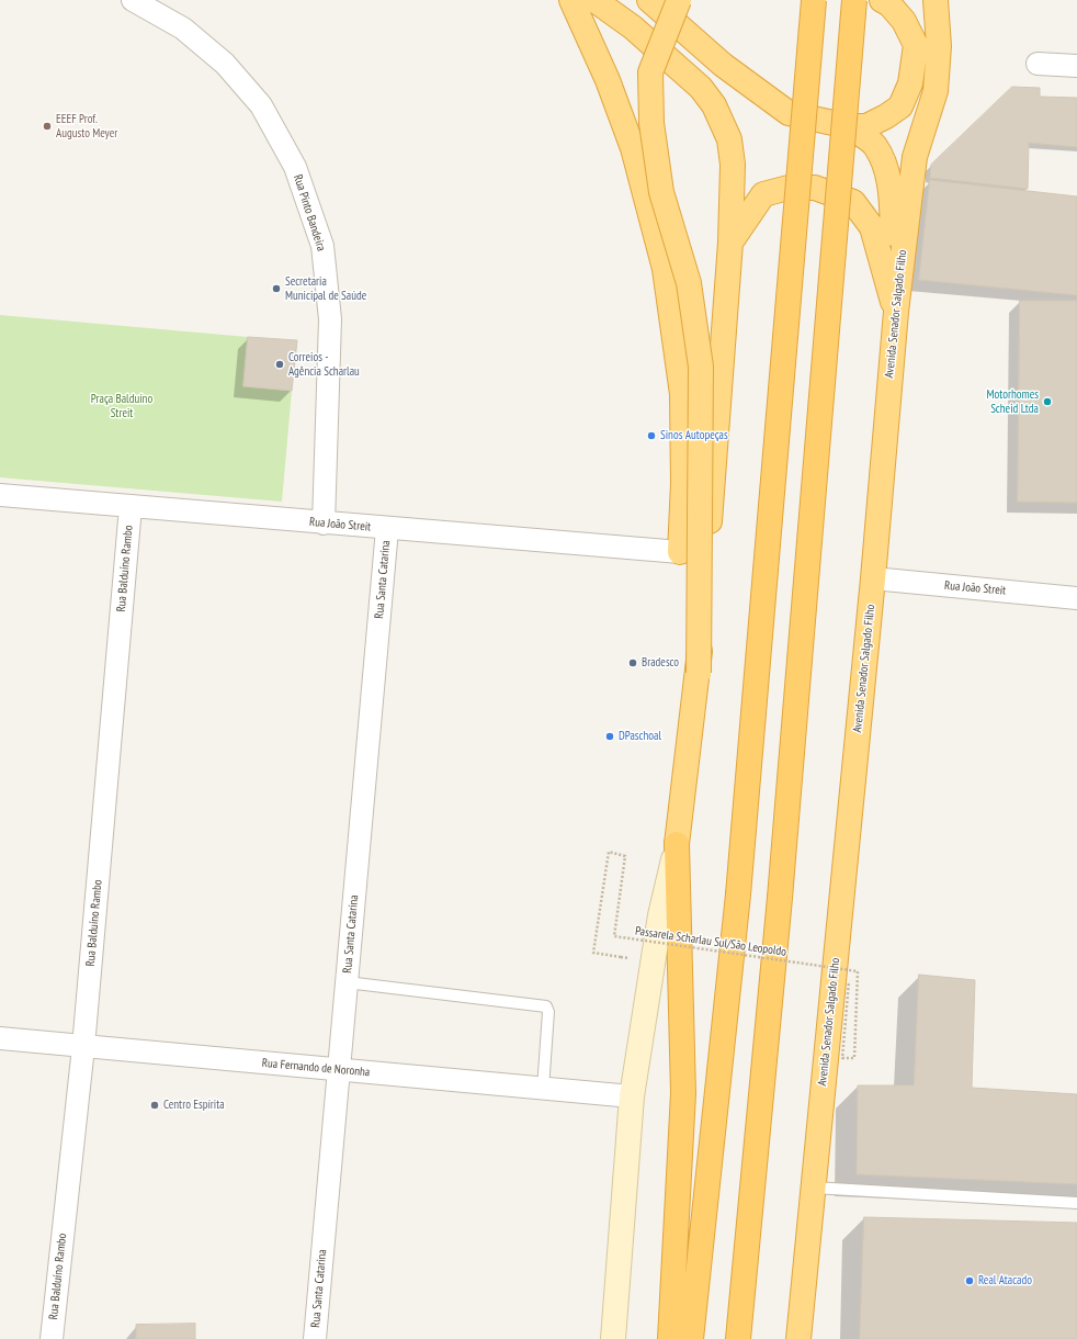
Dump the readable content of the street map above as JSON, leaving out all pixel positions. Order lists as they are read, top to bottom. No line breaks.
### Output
{"streets":{"highway":["Avenida Senador Salgado Filho"],"street":["Rua Pinto Bandeira","Rua João Streit","Rua Balduíno Rambo","Rua Santa Catarina","Rua Fernando de Noronha"],"path":["Passarela Scharlau Sul/São Leopoldo"]},"crossings":[["Rua Pinto Bandeira","Rua João Streit"],["Avenida Senador Salgado Filho","Rua João Streit"],["Rua João Streit","Rua Balduíno Rambo"],["Rua João Streit","Rua Santa Catarina"],["Rua Balduíno Rambo","Rua Fernando de Noronha"],["Rua Santa Catarina","Rua Fernando de Noronha"]],"parks":["Praça Balduíno Streit"],"places":["EEEF Prof. Augusto Meyer","Secretaria Municipal de Saúde","Correios - Agência Scharlau","Motorhomes Scheid Ltda","Sinos Autopeças","Bradesco","DPaschoal","Centro Espírita","Real Atacado"]}
